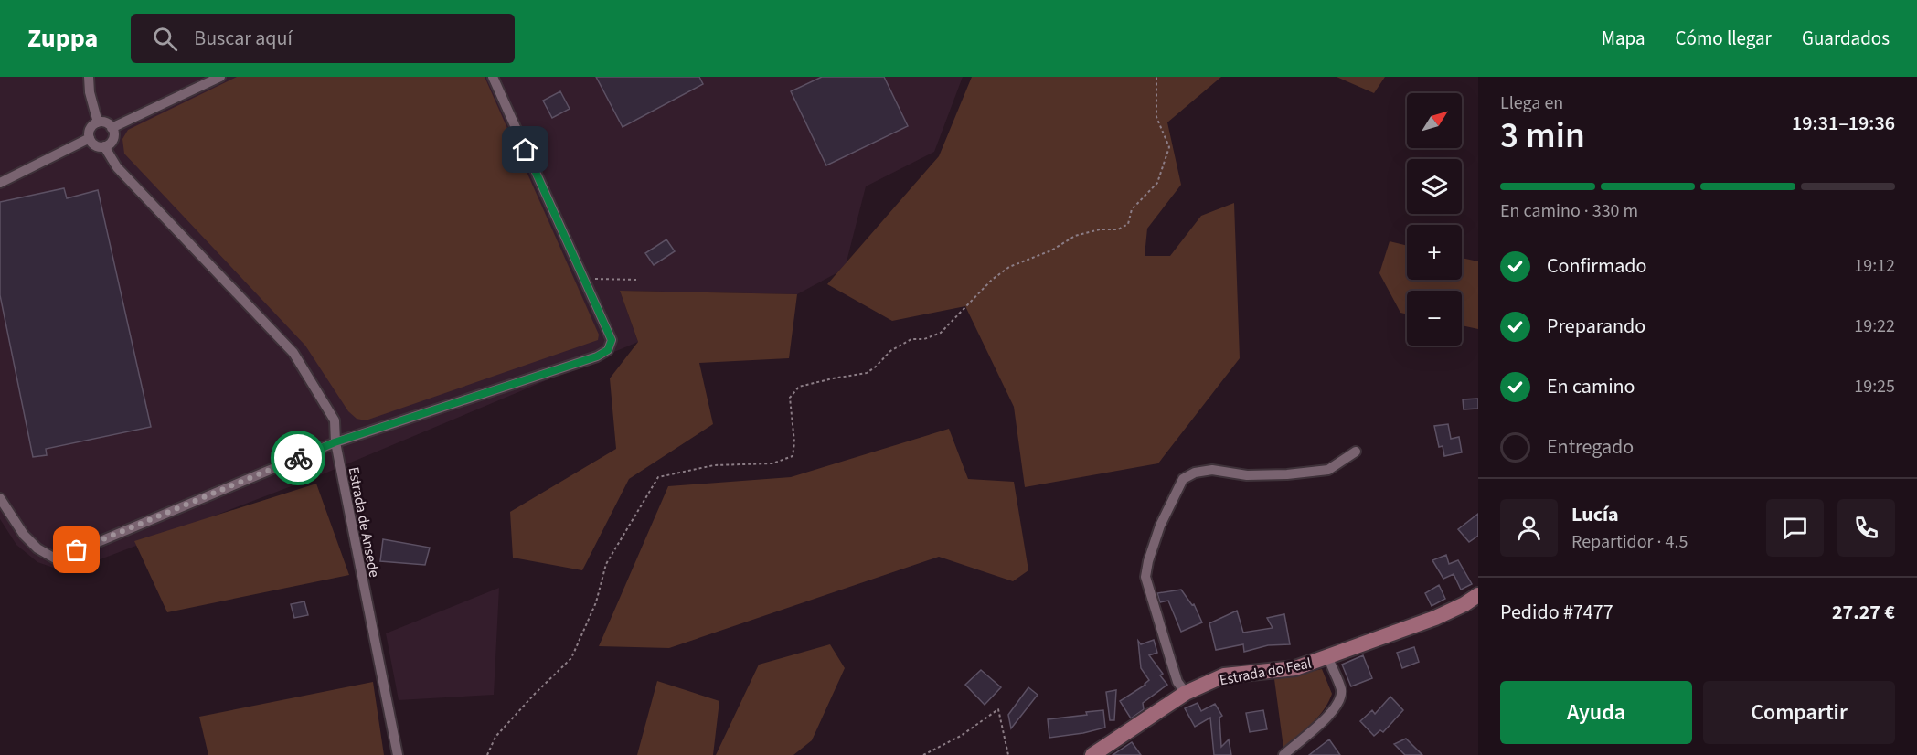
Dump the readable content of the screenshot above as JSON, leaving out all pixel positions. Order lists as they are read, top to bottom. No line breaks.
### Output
{"streets":{"main road":["Estrada do Feal"],"street":["Estrada de Ansede"]},"north":"top right","page":{"header":"Zuppa","search":"Buscar aquí","nav":["Mapa","Cómo llegar","Guardados"],"heading":["3 min","Llega en","19:31–19:36"],"panel":["Lucía","Repartidor · 4.5","Pedido #7477","27.27 €"],"map_buttons":["+","−"],"bar":"En camino · 330 m","list":[["Confirmado","19:12"],["Preparando","19:22"],["En camino","19:25"],"Entregado"],"buttons":["Ayuda","Compartir"]}}
